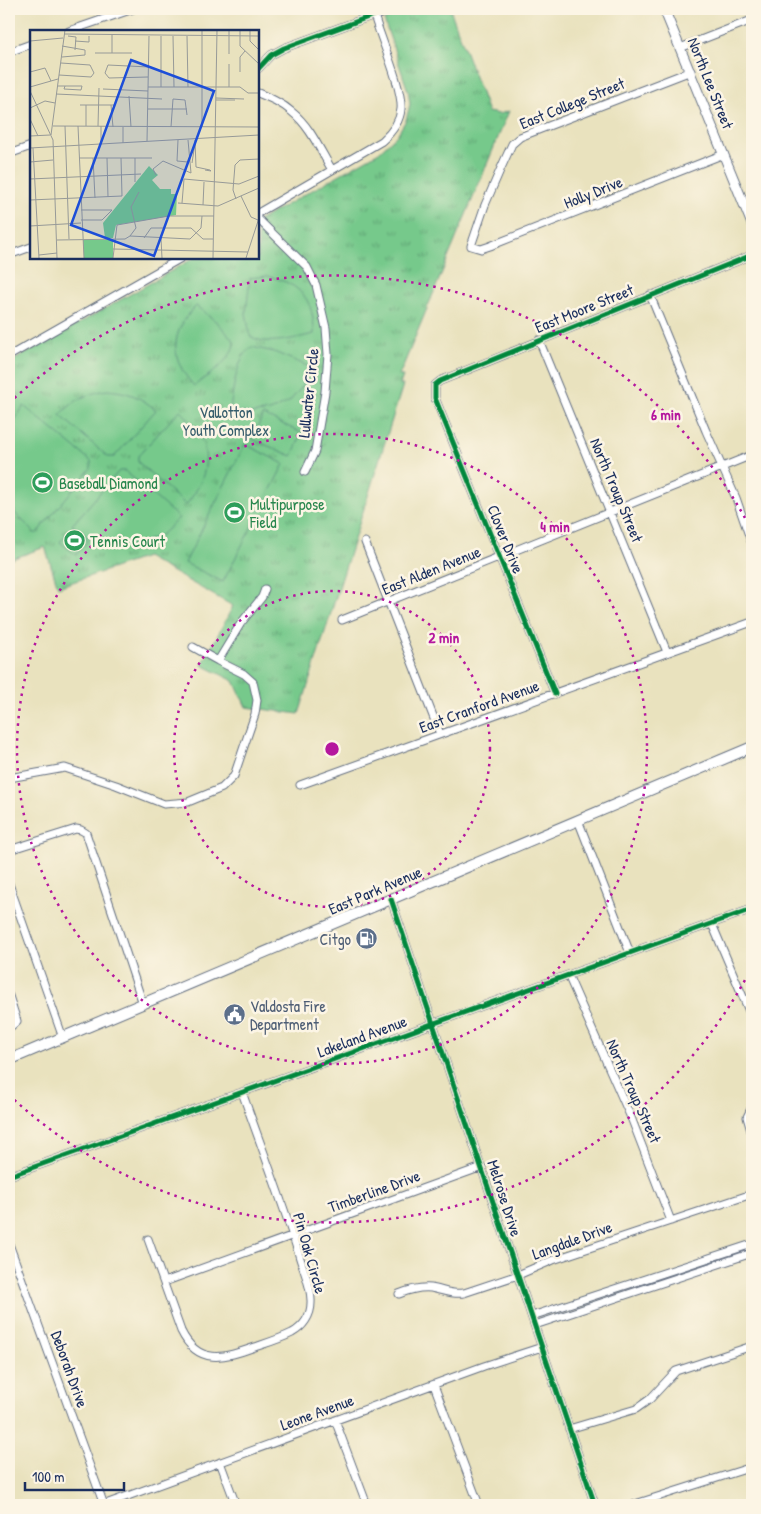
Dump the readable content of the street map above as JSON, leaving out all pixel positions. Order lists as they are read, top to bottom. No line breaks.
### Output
{"streets":{"main road":["East Park Avenue"],"street":["North Lee Street","East College Street","Holly Drive","East Moore Street","Lullwater Circle","North Troup Street","Clover Drive","East Alden Avenue","East Cranford Avenue","Lakeland Avenue","Timberline Drive","Melrose Drive","Langdale Drive","Pin Oak Circle","Deborah Drive","Leone Avenue"]},"crossings":[["North Lee Street","East College Street"],["North Lee Street","Holly Drive"],["East College Street","Holly Drive"],["East Moore Street","North Troup Street"],["East Moore Street","Clover Drive"],["North Troup Street","East Alden Avenue"],["North Troup Street","East Cranford Avenue"],["North Troup Street","Lakeland Avenue"],["North Troup Street","Langdale Drive"],["Clover Drive","East Alden Avenue"],["Clover Drive","East Cranford Avenue"],["East Park Avenue","Melrose Drive"],["Lakeland Avenue","Melrose Drive"],["Lakeland Avenue","Pin Oak Circle"],["Timberline Drive","Melrose Drive"],["Timberline Drive","Pin Oak Circle"],["Melrose Drive","Langdale Drive"],["Melrose Drive","Leone Avenue"],["Deborah Drive","Leone Avenue"]],"parks":["Vallotton Youth Complex"],"places":{"sports":["Baseball Diamond","Multipurpose Field","Tennis Court"],"fuel station":["Citgo"],"public building":["Valdosta Fire Department"]},"scale_bar":"100 m","rings":["6 min","4 min","2 min"]}
